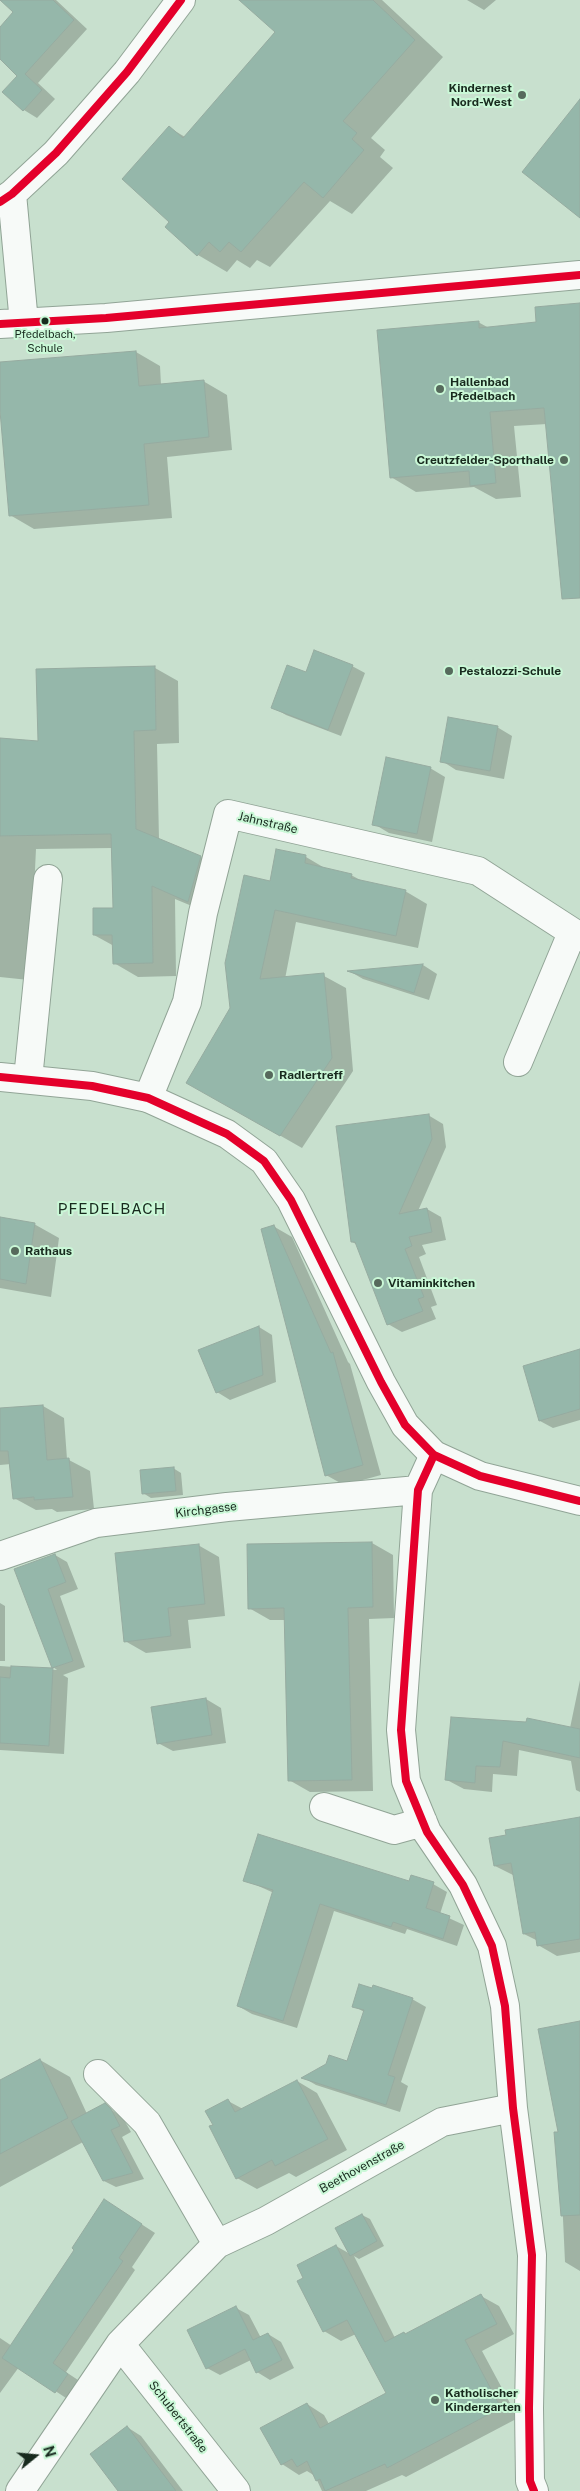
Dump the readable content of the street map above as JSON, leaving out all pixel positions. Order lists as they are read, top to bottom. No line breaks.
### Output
{"streets":{"street":["Jahnstraße","Kirchgasse","Beethovenstraße","Schubertstraße"]},"crossings":[["Beethovenstraße","Schubertstraße"]],"districts":["PFEDELBACH"],"places":["Kindernest Nord-West","Pfedelbach, Schule","Hallenbad Pfedelbach","Creutzfelder-Sporthalle","Pestalozzi-Schule","Radlertreff","Rathaus","Vitaminkitchen","Katholischer Kindergarten"],"north":"right"}
